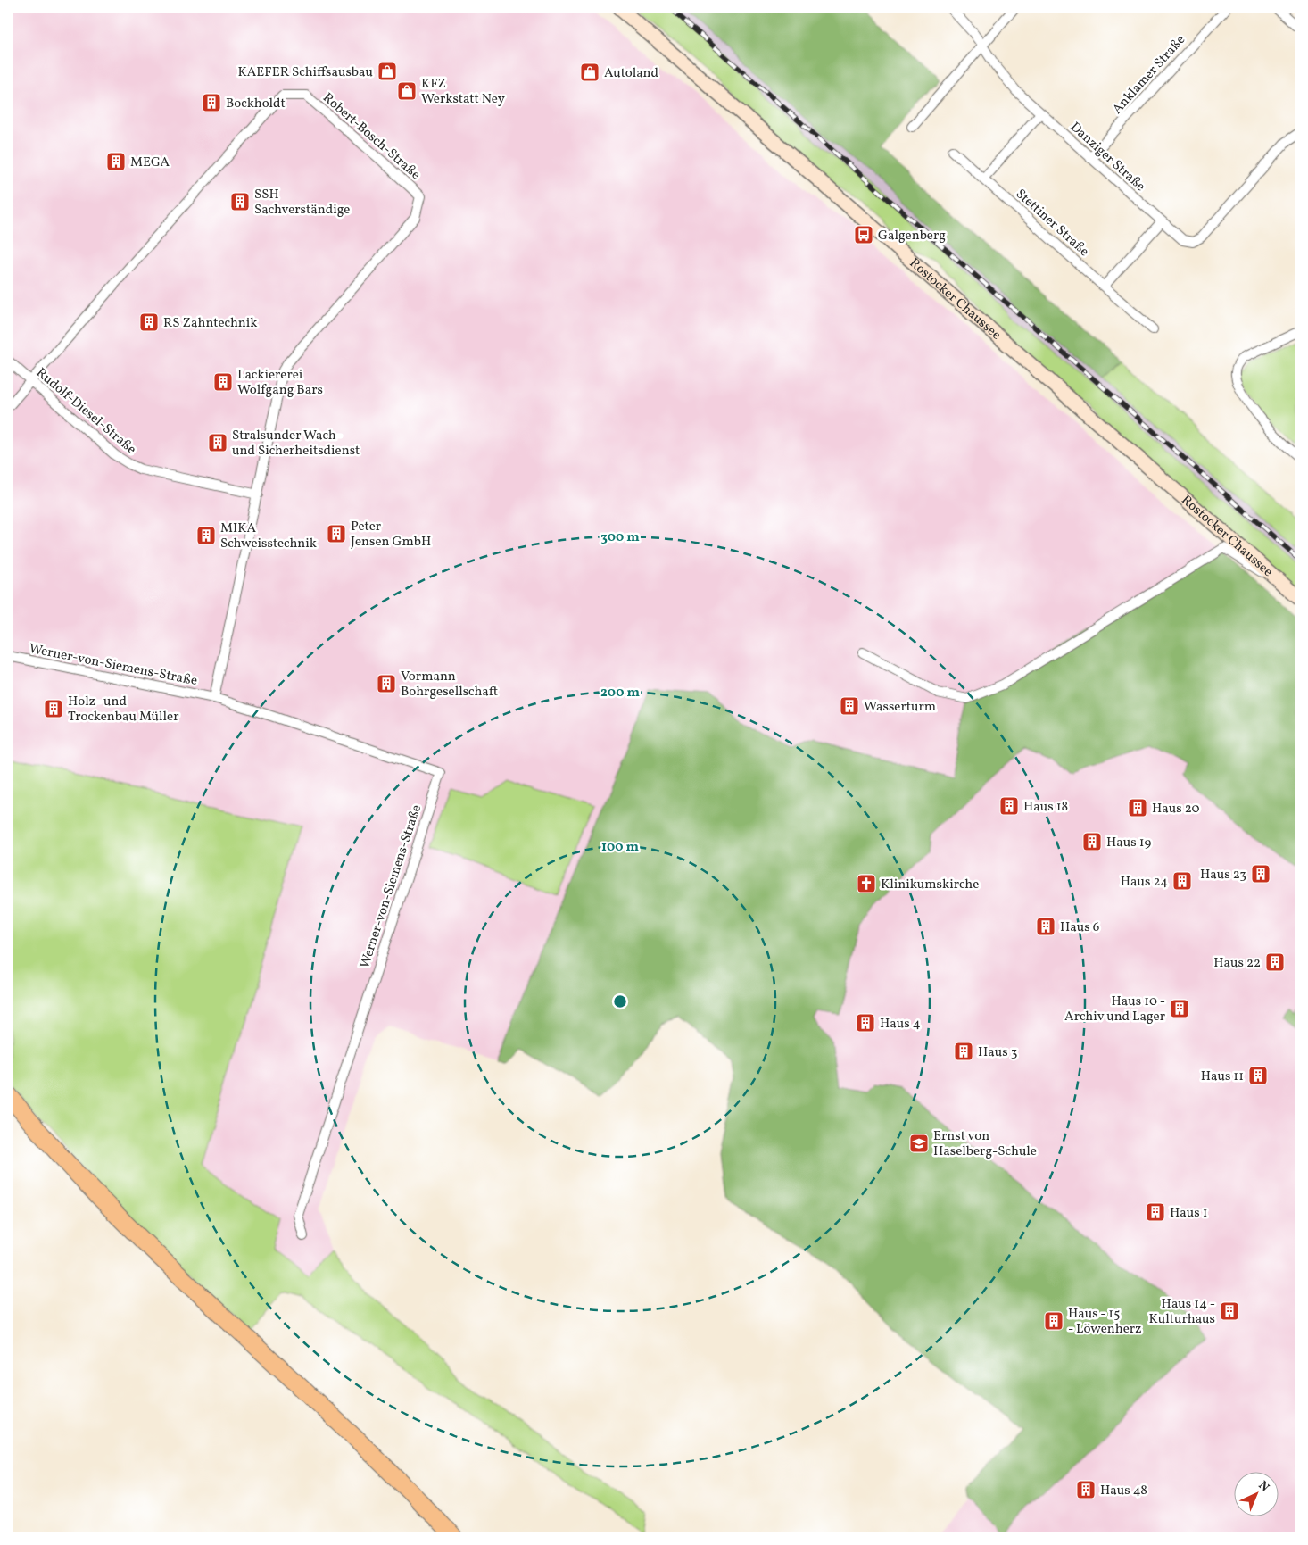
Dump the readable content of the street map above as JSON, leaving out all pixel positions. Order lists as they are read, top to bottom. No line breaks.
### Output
{"streets":{"main road":["Rostocker Chaussee"],"street":["Anklamer Straße","Robert-Bosch-Straße","Danziger Straße","Stettiner Straße","Rudolf-Diesel-Straße","Werner-von-Siemens-Straße"]},"crossings":[["Anklamer Straße","Danziger Straße"],["Robert-Bosch-Straße","Rudolf-Diesel-Straße"],["Robert-Bosch-Straße","Werner-von-Siemens-Straße"],["Rudolf-Diesel-Straße","Werner-von-Siemens-Straße"]],"places":{"shop":["KAEFER Schiffsausbau","Autoland","KFZ Werkstatt Ney"],"building":["Bockholdt","MEGA","SSH Sachverständige","RS Zahntechnik","Lackiererei Wolfgang Bars","Stralsunder Wach- und Sicherheitsdienst","Peter Jensen GmbH","MIKA Schweisstechnik","Vormann Bohrgesellschaft","Wasserturm","Holz- und Trockenbau Müller","Haus 18","Haus 20","Haus 19","Haus 23","Haus 24","Haus 6","Haus 22","Haus 10 - Archiv und Lager","Haus 4","Haus 3","Haus 11","Haus 1","Haus 14 - Kulturhaus","Haus - 15 - Löwenherz","Haus 48"],"bus stop":["Galgenberg"],"church":["Klinikumskirche"],"school or university":["Ernst von Haselberg-Schule"]},"north":"top right","rings":["300 m","200 m","100 m"]}
